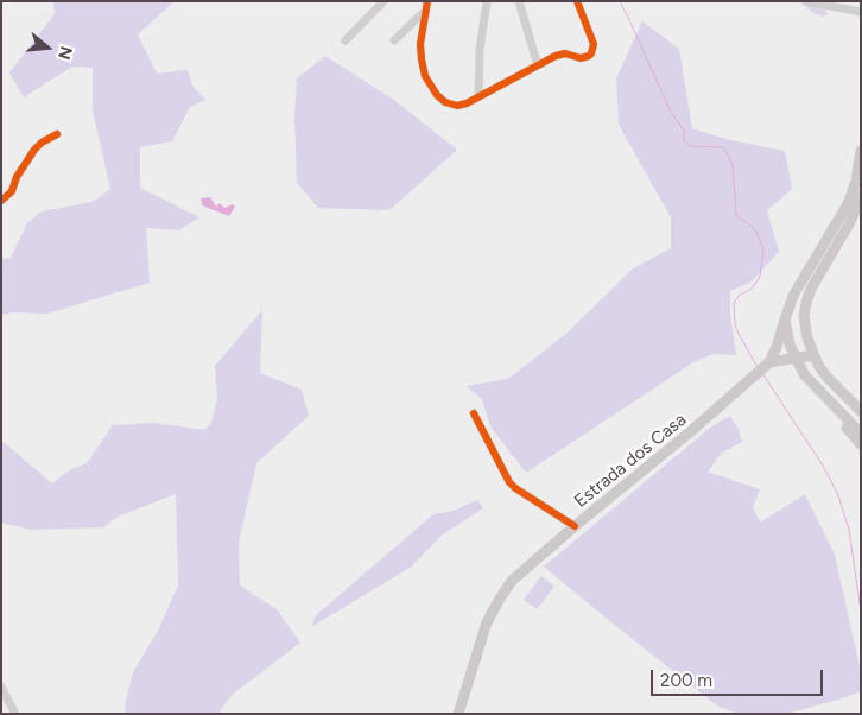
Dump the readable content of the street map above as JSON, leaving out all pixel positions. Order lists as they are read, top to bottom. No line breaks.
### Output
{"streets":{"main road":["Estrada dos Casa"]},"scale_bar":"200 m","north":"right"}
